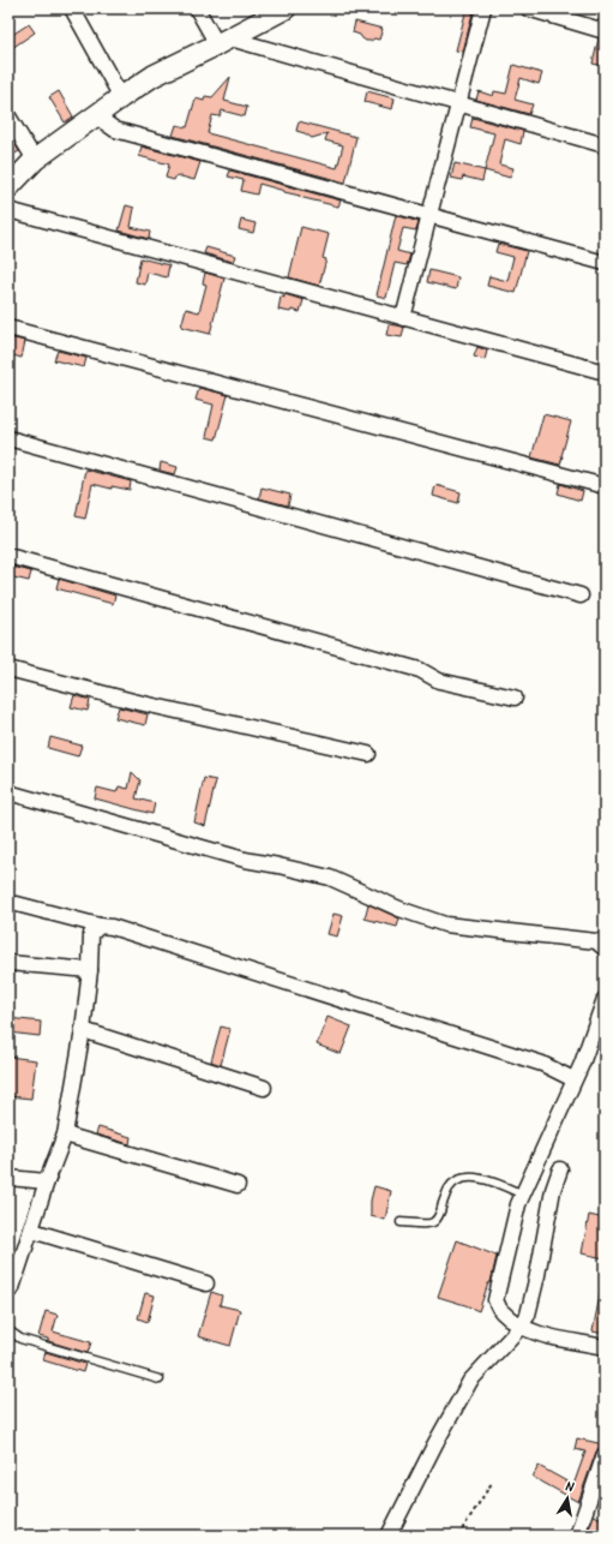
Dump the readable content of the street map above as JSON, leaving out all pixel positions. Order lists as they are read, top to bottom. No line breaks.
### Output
{"north":"top"}
